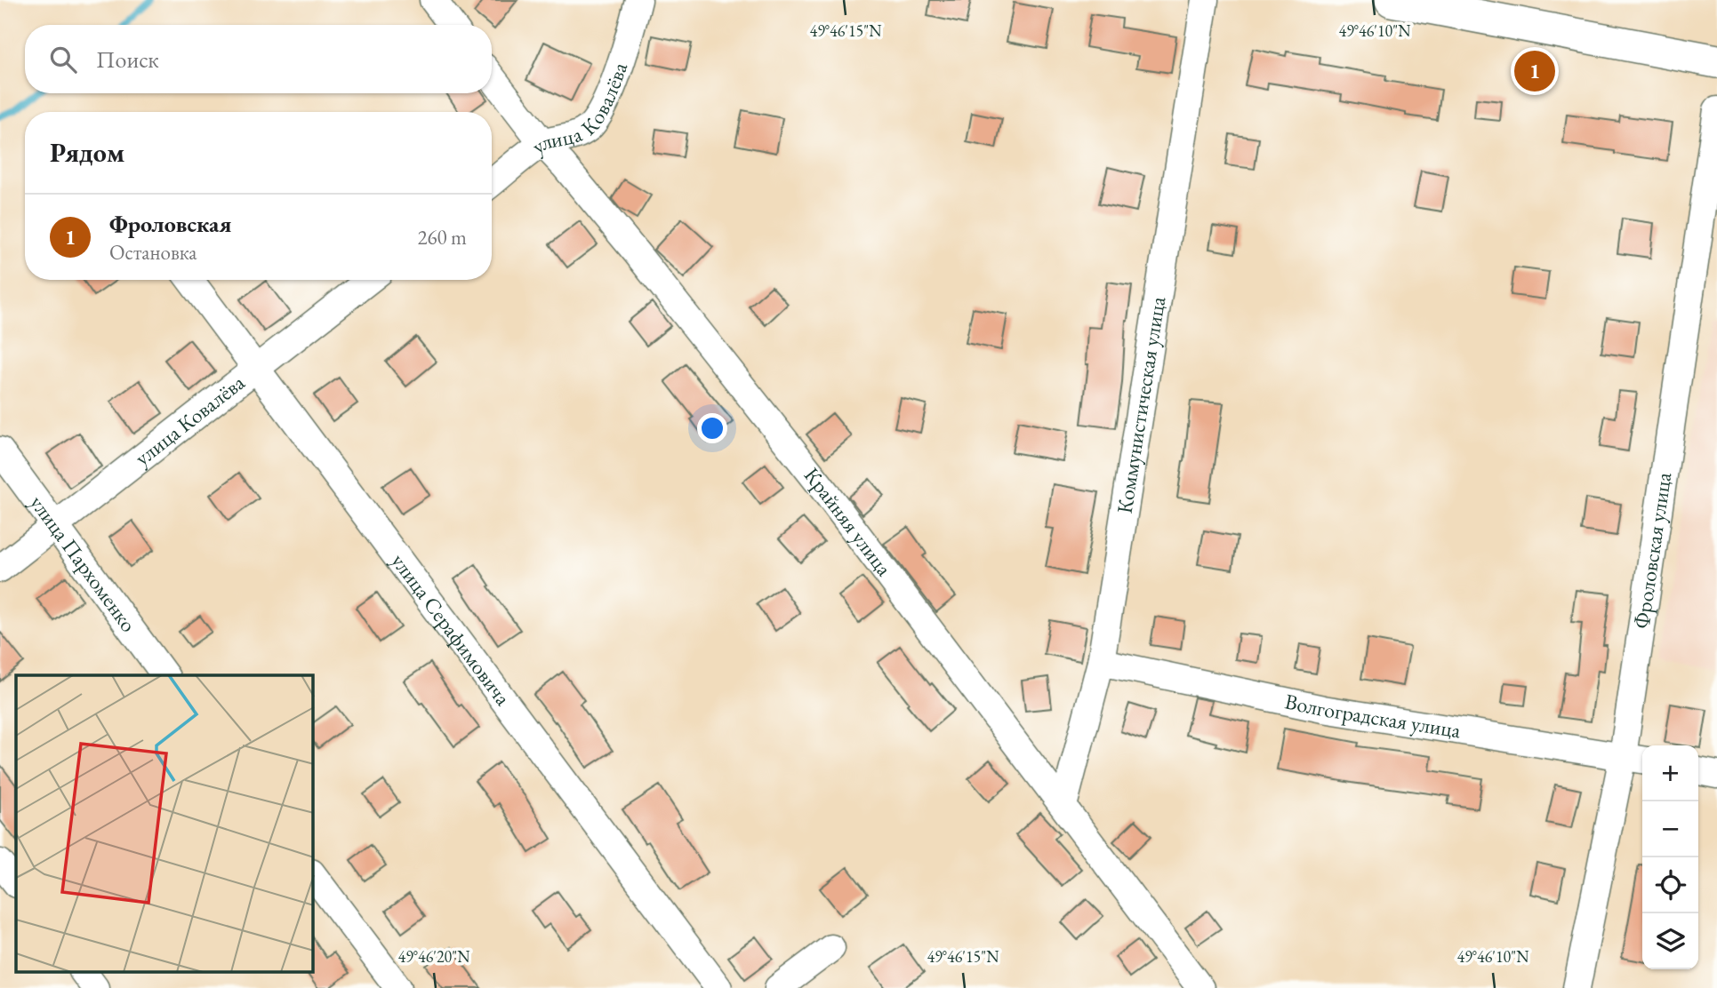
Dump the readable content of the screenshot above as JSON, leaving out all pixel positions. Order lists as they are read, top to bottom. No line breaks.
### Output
{"streets":{"street":["улица Ковалёва","Коммунистическая улица","Крайняя улица","Фроловская улица","улица Пархоменко","улица Серафимовича","Волгоградская улица"]},"crossings":[["улица Ковалёва","Крайняя улица"],["улица Ковалёва","улица Пархоменко"],["улица Ковалёва","улица Серафимовича"],["Коммунистическая улица","Крайняя улица"],["Коммунистическая улица","Волгоградская улица"],["Фроловская улица","Волгоградская улица"]],"page":{"search":"Поиск","pins":"1","heading":"Рядом","list":[{"mark":"1","name":"Фроловская","note":"Остановка","value":"260 m"}],"map_buttons":["+","−"]},"coordinates":["49°46'15\"N","49°46'10\"N","49°46'20\"N"]}
